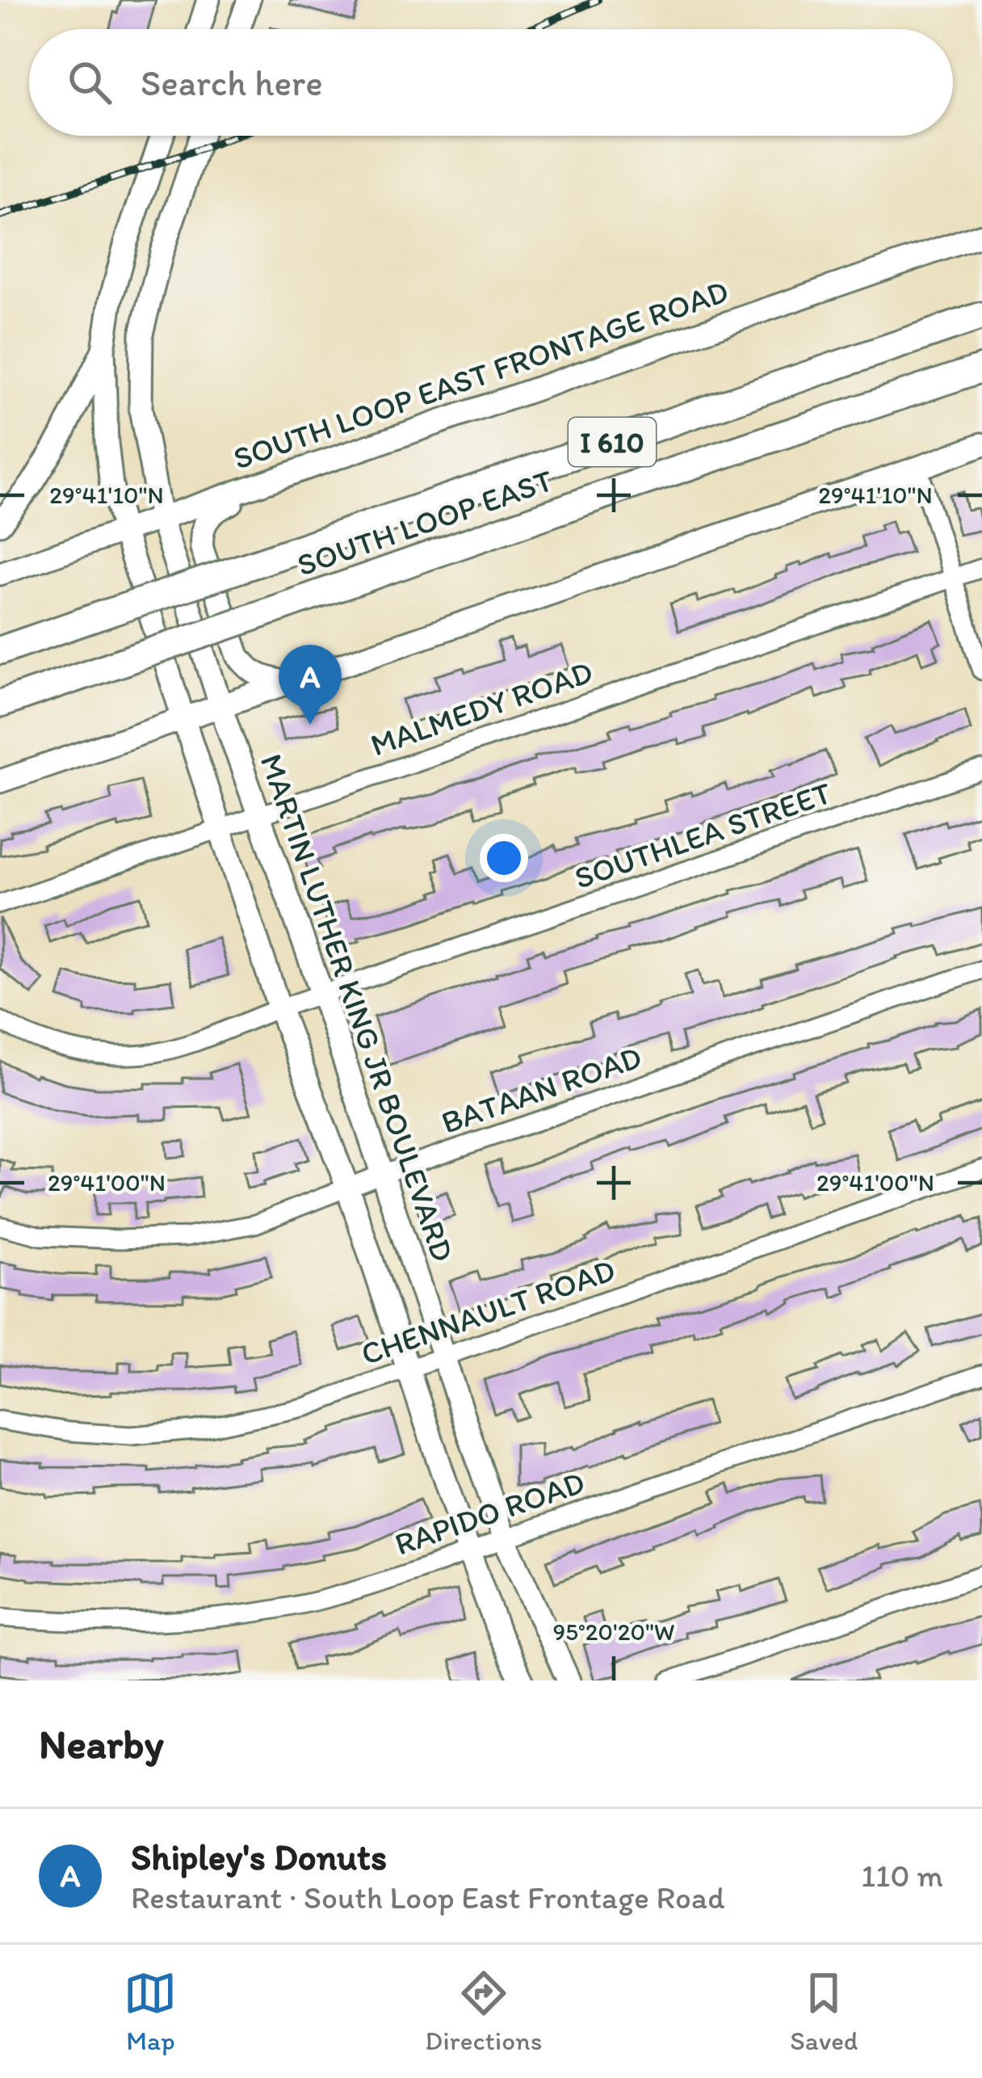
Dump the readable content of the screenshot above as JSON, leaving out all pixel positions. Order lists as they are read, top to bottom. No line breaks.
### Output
{"streets":{"highway":["I 610","SOUTH LOOP EAST"],"main road":["SOUTH LOOP EAST FRONTAGE ROAD","MARTIN LUTHER KING JR BOULEVARD"],"street":["MALMEDY ROAD","SOUTHLEA STREET","BATAAN ROAD","CHENNAULT ROAD","RAPIDO ROAD"]},"crossings":[["SOUTH LOOP EAST FRONTAGE ROAD","MARTIN LUTHER KING JR BOULEVARD"],["MALMEDY ROAD","MARTIN LUTHER KING JR BOULEVARD"],["SOUTHLEA STREET","MARTIN LUTHER KING JR BOULEVARD"],["MARTIN LUTHER KING JR BOULEVARD","BATAAN ROAD"],["MARTIN LUTHER KING JR BOULEVARD","CHENNAULT ROAD"],["MARTIN LUTHER KING JR BOULEVARD","RAPIDO ROAD"]],"page":{"search":"Search here","pins":"A","heading":"Nearby","list":[{"mark":"A","name":"Shipley's Donuts","note":"Restaurant · South Loop East Frontage Road","value":"110 m"}],"nav":["Map","Directions","Saved"]},"coordinates":["29°41'10\"N","29°41'00\"N","95°20'20\"W"]}
